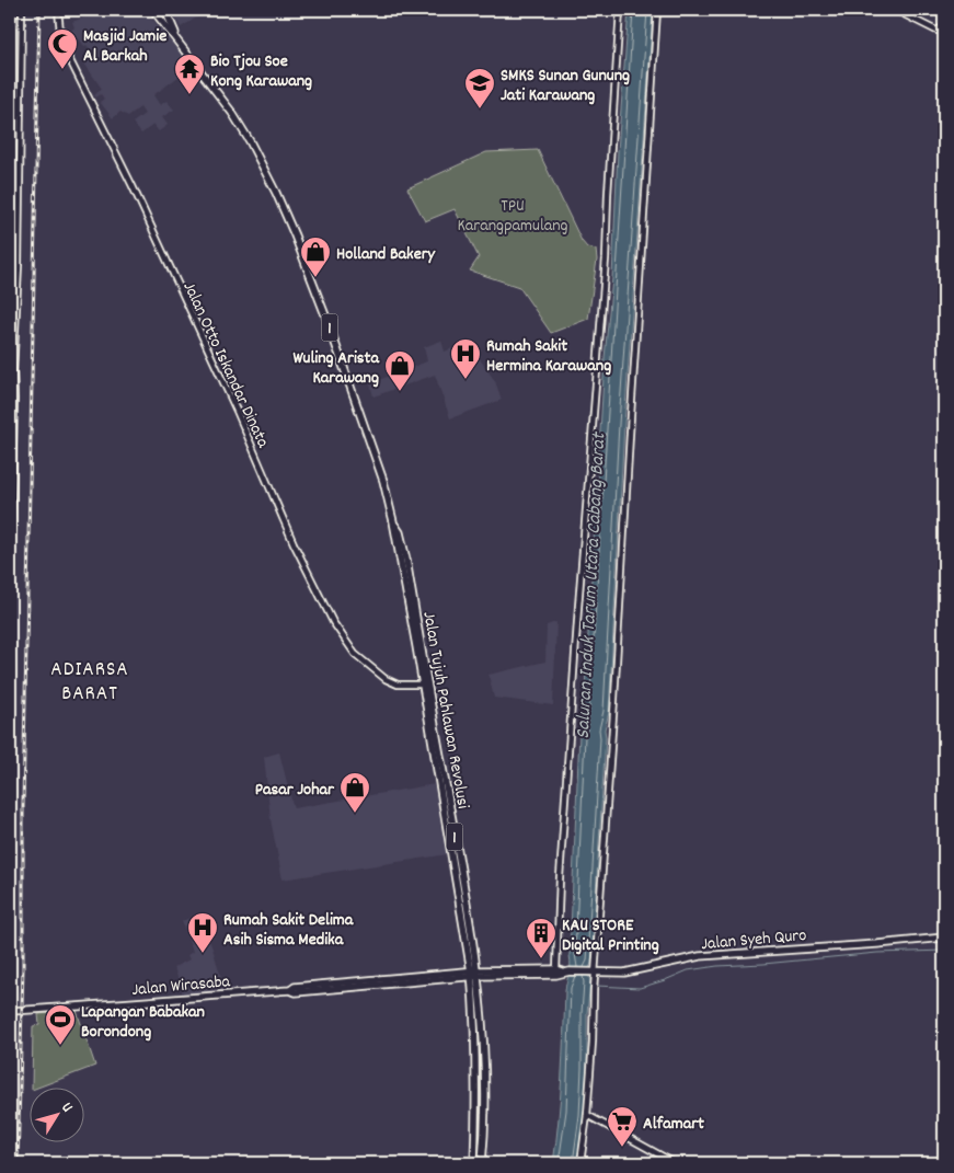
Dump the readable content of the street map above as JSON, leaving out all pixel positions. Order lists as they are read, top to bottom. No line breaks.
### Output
{"streets":{"main road":["1","Jalan Tujuh Pahlawan Revolusi","Jalan Syeh Quro","Jalan Wirasaba"],"street":["Jalan Otto Iskandar Dinata"]},"crossings":[["1","Jalan Tujuh Pahlawan Revolusi"],["1","Jalan Syeh Quro"],["1","Jalan Wirasaba"],["Jalan Otto Iskandar Dinata","Jalan Tujuh Pahlawan Revolusi"],["Jalan Tujuh Pahlawan Revolusi","Jalan Syeh Quro"],["Jalan Tujuh Pahlawan Revolusi","Jalan Wirasaba"],["Jalan Syeh Quro","Jalan Wirasaba"]],"districts":["ADIARSA BARAT"],"water":["Saluran Induk Tarum Utara Cabang Barat"],"parks":["TPU Karangpamulang"],"places":{"mosque":["Masjid Jamie Al Barkah"],"temple":["Bio Tjou Soe Kong Karawang"],"school or university":["SMKS Sunan Gunung Jati Karawang"],"shop":["Holland Bakery","Wuling Arista Karawang","Pasar Johar"],"hospital":["Rumah Sakit Hermina Karawang","Rumah Sakit Delima Asih Sisma Medika"],"building":["KAU STORE Digital Printing"],"sports":["Lapangan Babakan Borondong"],"supermarket":["Alfamart"]},"north":"top right"}
